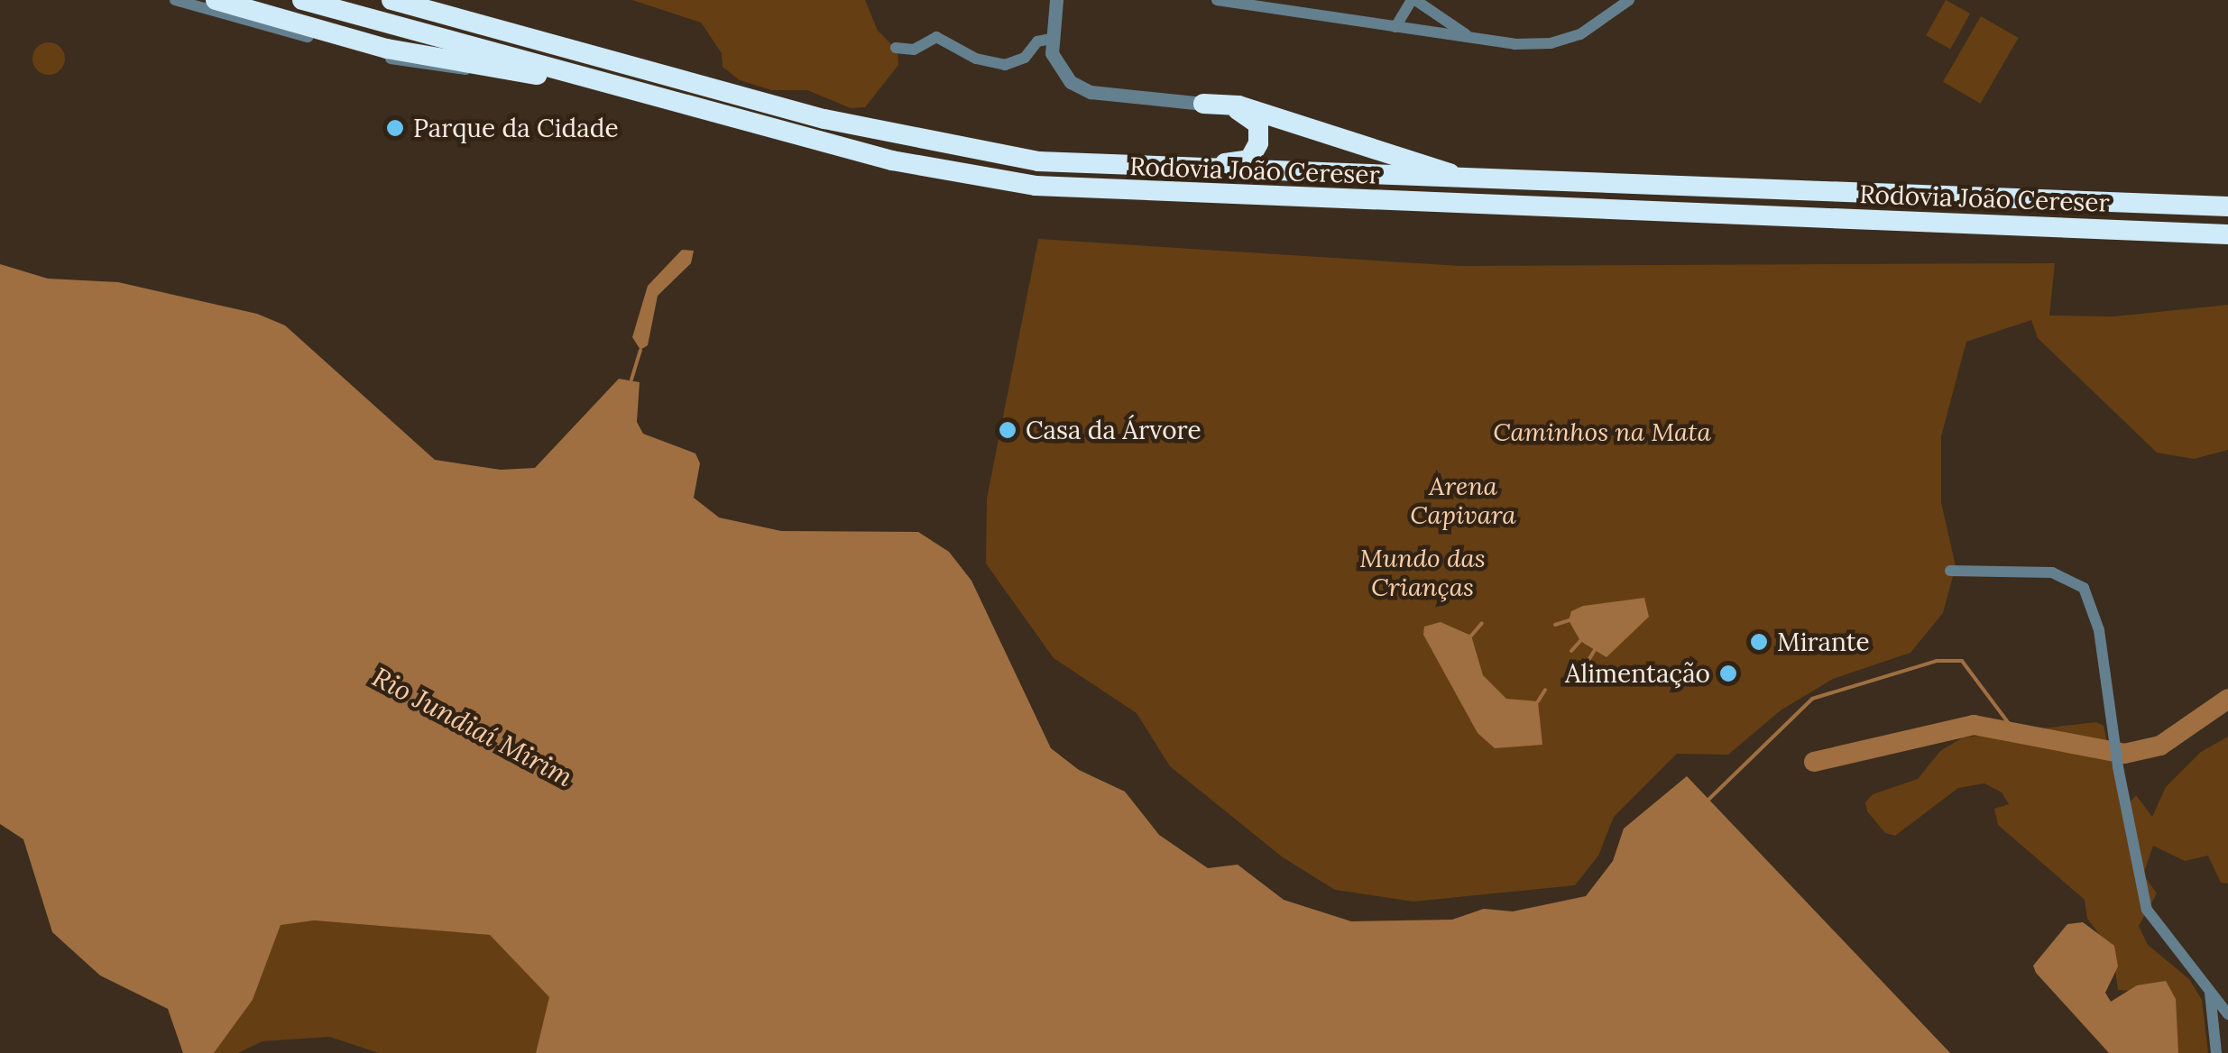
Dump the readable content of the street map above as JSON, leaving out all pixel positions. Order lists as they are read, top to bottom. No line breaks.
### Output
{"streets":{"highway":["Rodovia João Cereser"]},"water":["Rio Jundiaí Mirim"],"parks":["Caminhos na Mata","Arena Capivara","Mundo das Crianças"],"places":["Parque da Cidade","Casa da Árvore","Mirante","Alimentação"]}
